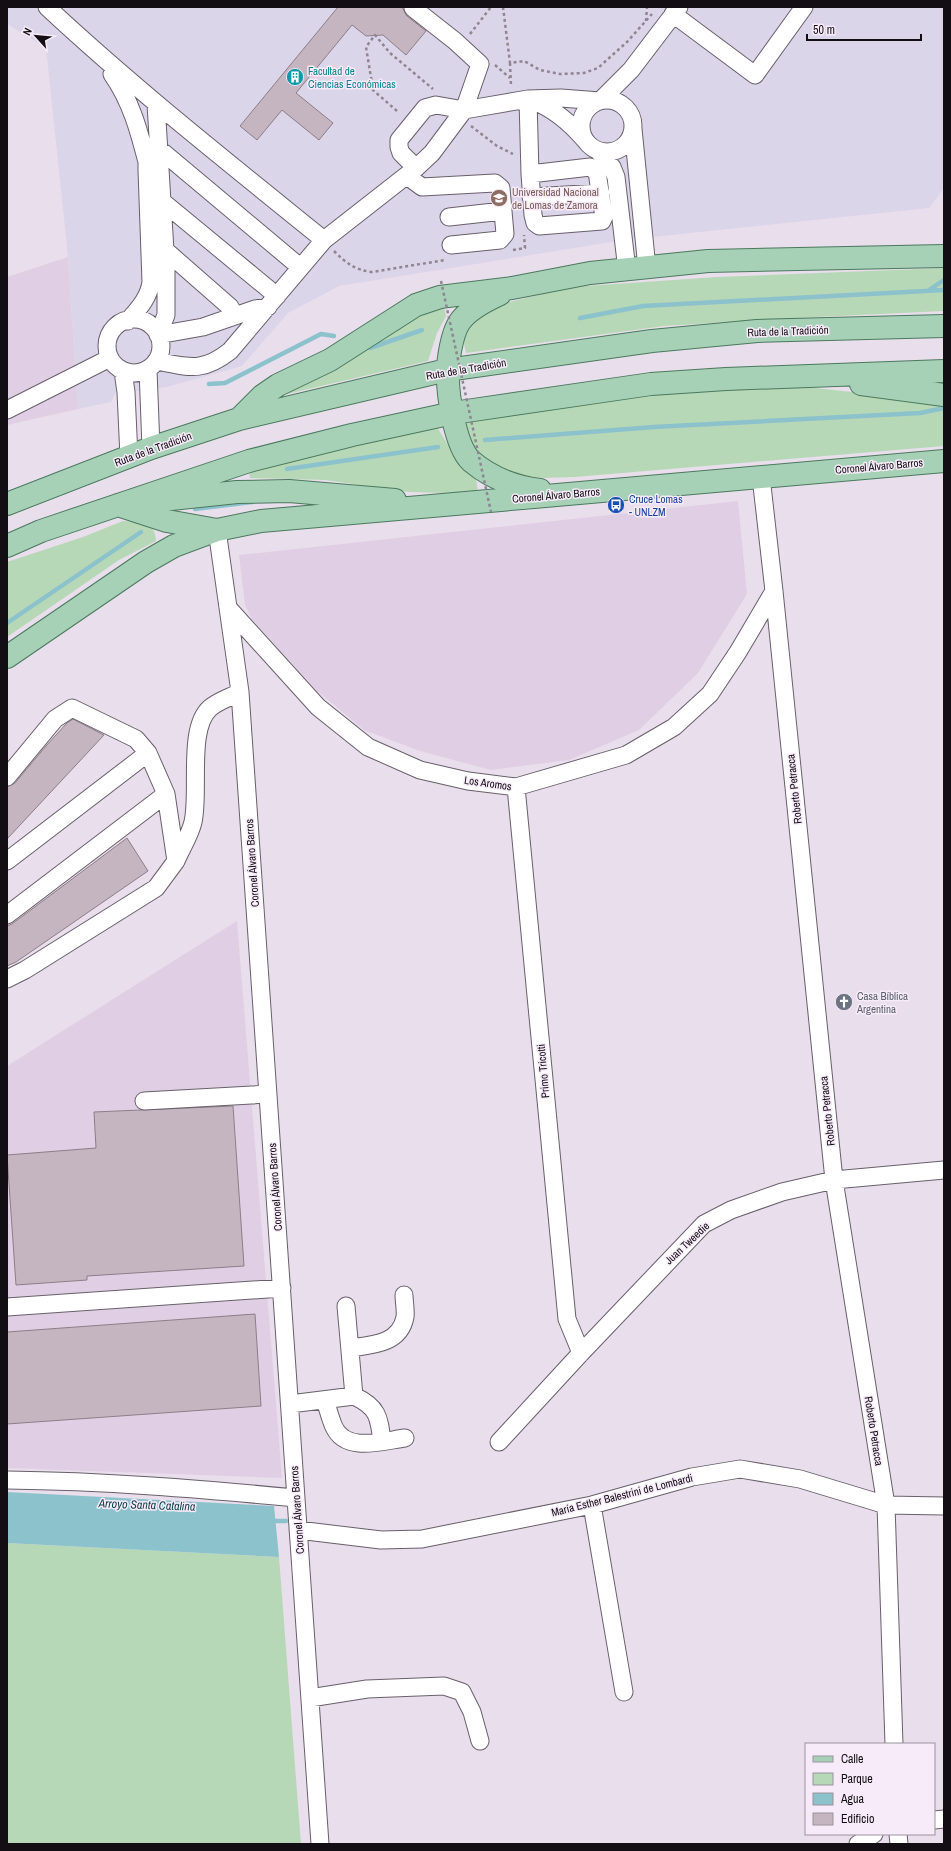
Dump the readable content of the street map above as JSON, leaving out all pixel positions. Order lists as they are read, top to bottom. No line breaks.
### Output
{"streets":{"main road":["Ruta de la Tradición","Coronel Álvaro Barros"],"street":["Los Aromos","Roberto Petracca","Primo Tricotti","Juan Tweedie","María Esther Balestrini de Lombardi"]},"crossings":[["Coronel Álvaro Barros","Los Aromos"],["Coronel Álvaro Barros","Roberto Petracca"],["Coronel Álvaro Barros","María Esther Balestrini de Lombardi"],["Los Aromos","Roberto Petracca"],["Los Aromos","Primo Tricotti"],["Roberto Petracca","Juan Tweedie"],["Roberto Petracca","María Esther Balestrini de Lombardi"],["Primo Tricotti","Juan Tweedie"]],"water":["Arroyo Santa Catalina"],"places":{"building":["Facultad de Ciencias Económicas"],"school or university":["Universidad Nacional de Lomas de Zamora"],"bus stop":["Cruce Lomas - UNLZM"],"church":["Casa Bíblica Argentina"]},"legend":["Calle","Parque","Agua","Edificio"],"scale_bar":"50 m","north":"top left"}
